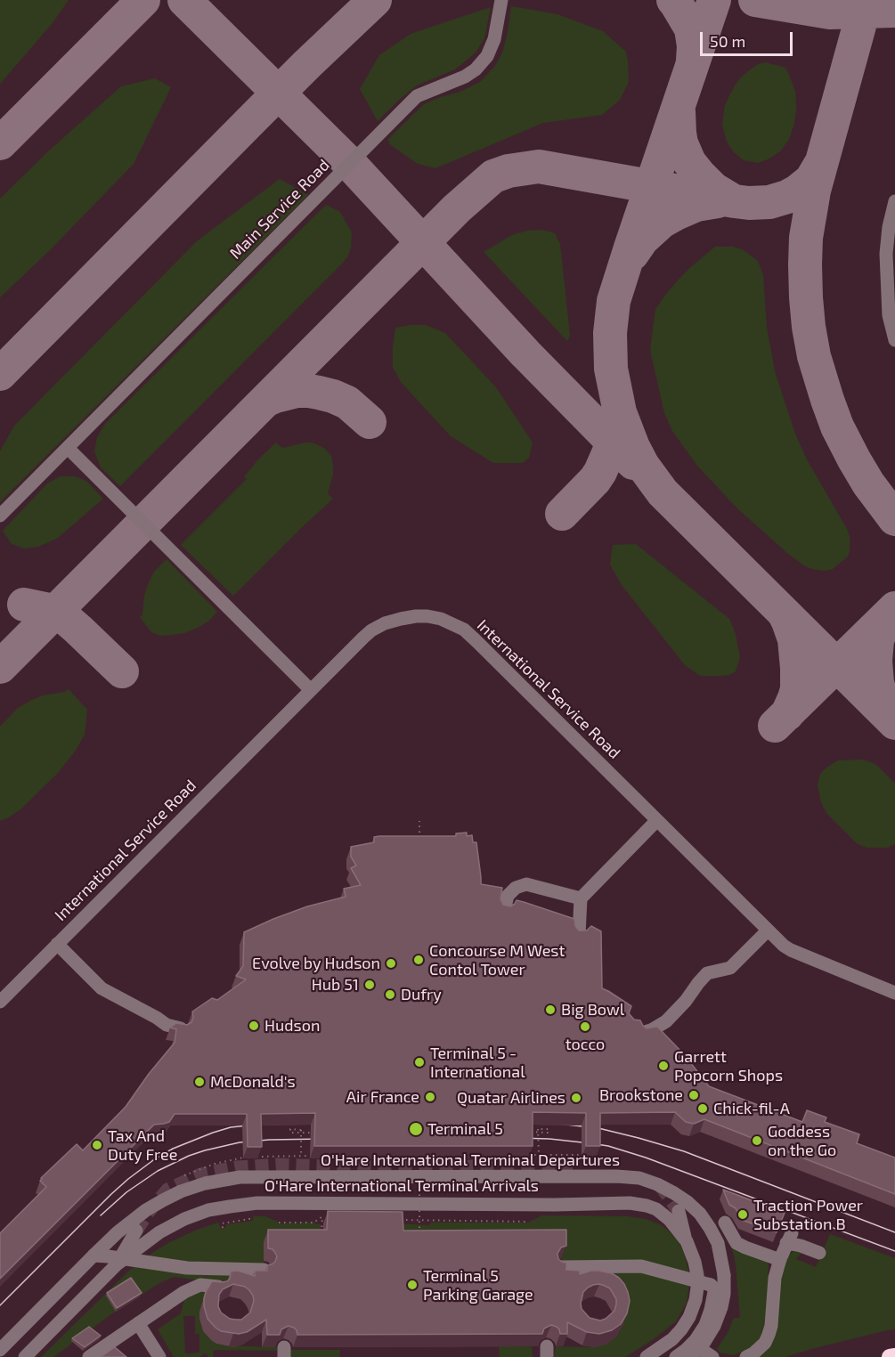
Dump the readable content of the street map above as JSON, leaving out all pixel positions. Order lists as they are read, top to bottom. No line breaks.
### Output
{"streets":{"street":["Main Service Road","International Service Road","O'Hare International Terminal Departures","O'Hare International Terminal Arrivals"]},"places":["Concourse M West Contol Tower","Evolve by Hudson","Hub 51","Dufry","Big Bowl","Hudson","tocco","Terminal 5 - International","Garrett Popcorn Shops","McDonald's","Brookstone","Air France","Quatar Airlines","Chick-fil-A","Terminal 5","Goddess on the Go","Tax And Duty Free","Traction Power Substation B","Terminal 5 Parking Garage"],"scale_bar":"50 m"}
